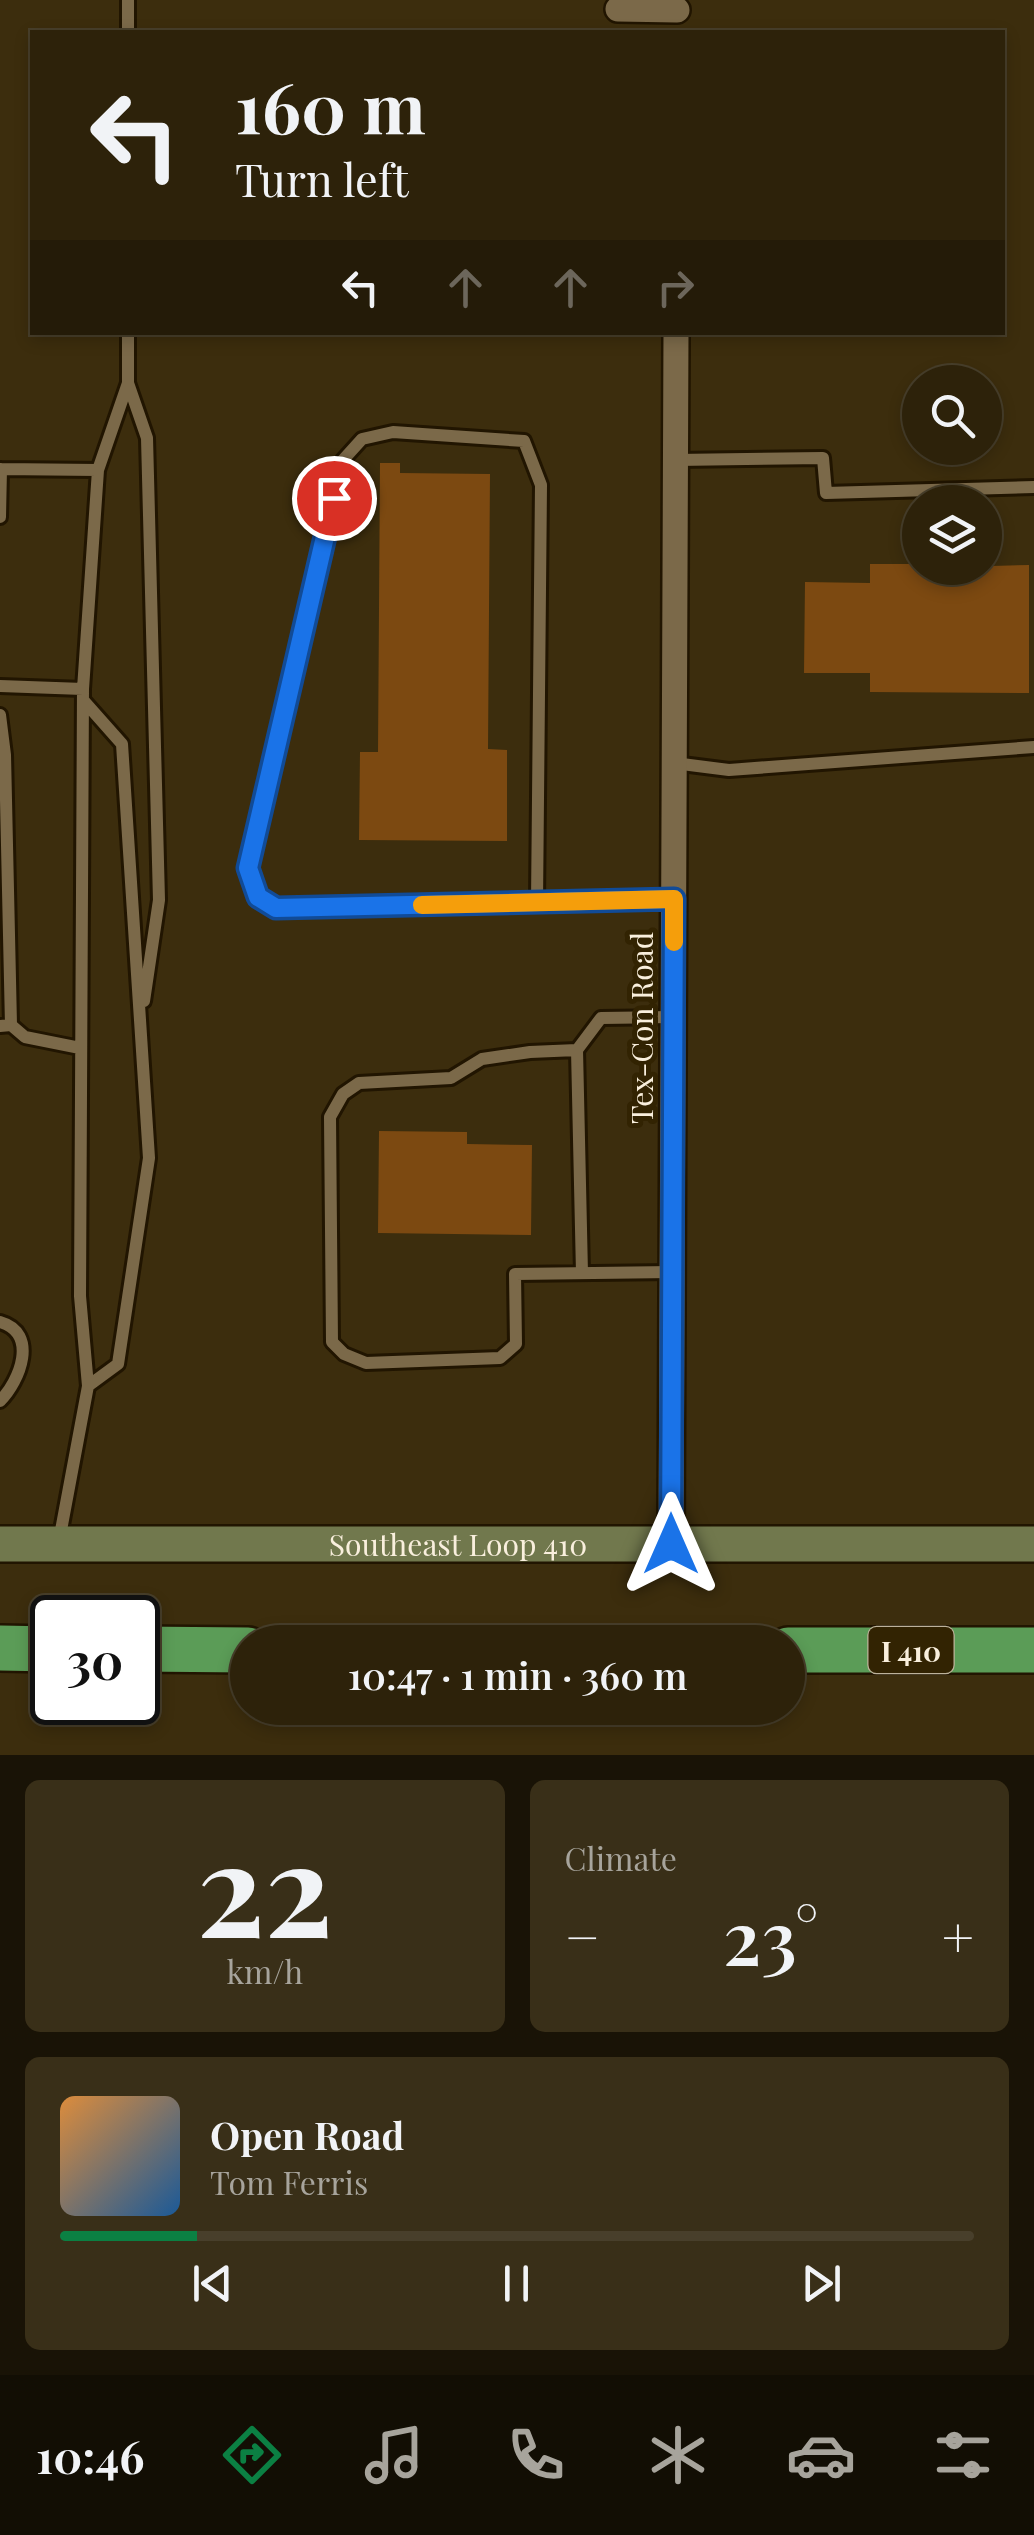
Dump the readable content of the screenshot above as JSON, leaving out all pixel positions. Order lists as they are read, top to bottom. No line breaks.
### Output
{"streets":{"highway":["I 410"],"main road":["Southeast Loop 410"],"street":["Tex-Con Road"]},"crossings":[["Tex-Con Road","Southeast Loop 410"]],"page":{"turn":["160 m","Turn left"],"limit":"30","trip":"10:47 · 1 min · 360 m","tile":[["22","km/h"],"Climate"],"heat":["−","23°","+"],"song":["Open Road","Tom Ferris"],"tabs":"10:46"}}
